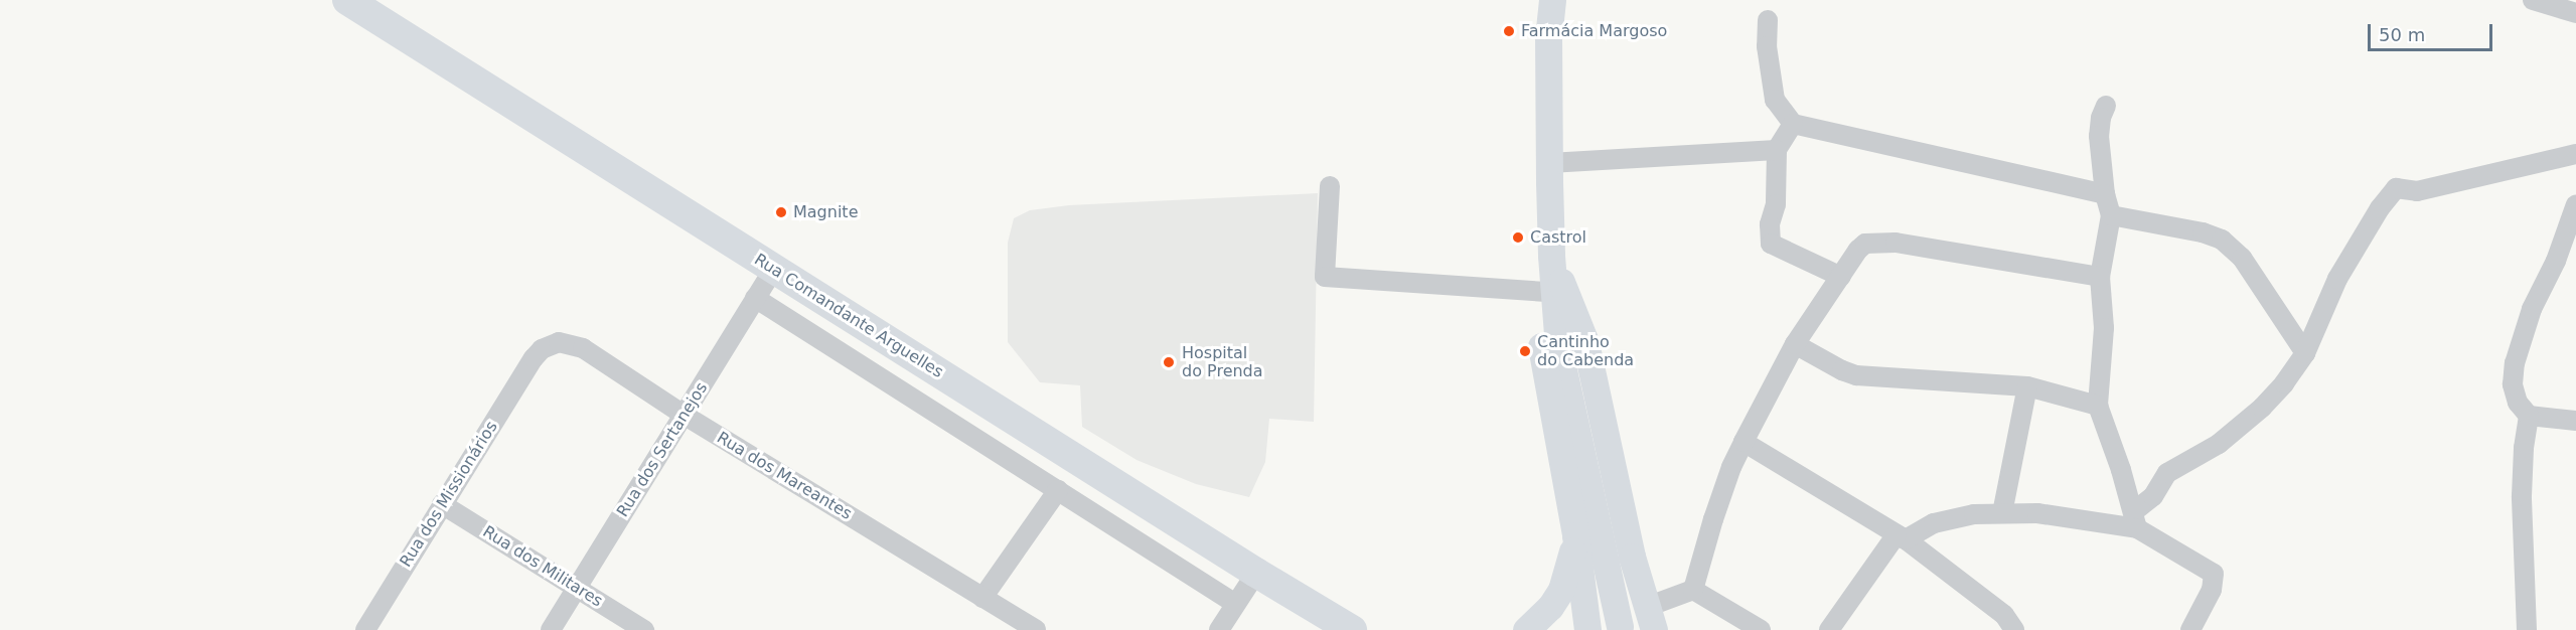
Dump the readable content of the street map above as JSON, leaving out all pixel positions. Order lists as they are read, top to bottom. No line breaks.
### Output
{"streets":{"main road":["Rua Comandante Arguelles"],"street":["Rua dos Sertanejos","Rua dos Mareantes","Rua dos Missionários","Rua dos Militares"]},"crossings":[["Rua Comandante Arguelles","Rua dos Sertanejos"],["Rua dos Sertanejos","Rua dos Mareantes"],["Rua dos Sertanejos","Rua dos Militares"],["Rua dos Mareantes","Rua dos Missionários"],["Rua dos Missionários","Rua dos Militares"]],"places":["Farmácia Margoso","Magnite","Castrol","Cantinho do Cabenda","Hospital do Prenda"],"scale_bar":"50 m"}
